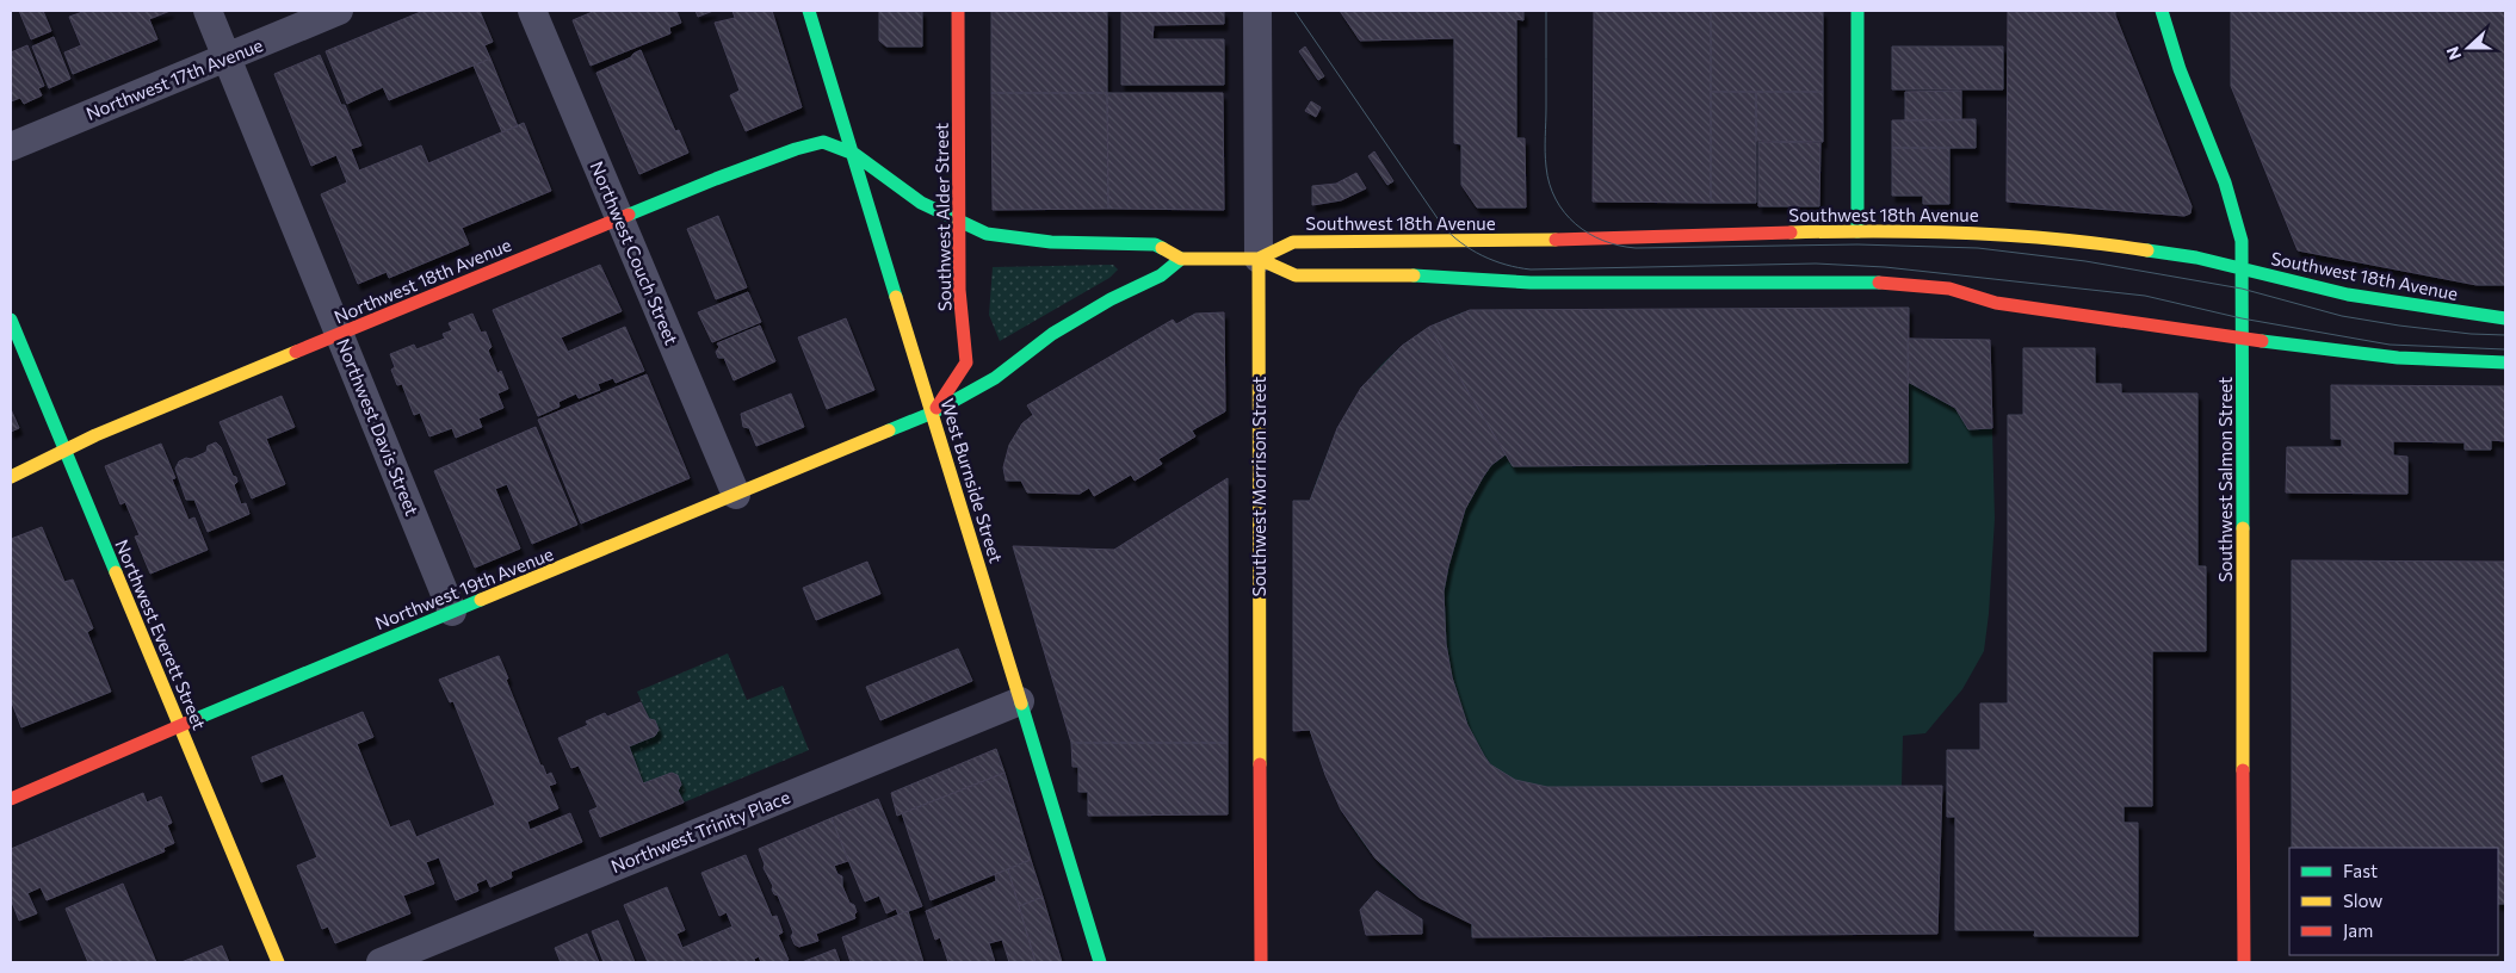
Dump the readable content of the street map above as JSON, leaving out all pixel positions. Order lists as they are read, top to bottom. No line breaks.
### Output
{"streets":{"street":["Northwest 17th Avenue","Southwest 18th Avenue","Southwest Alder Street","Northwest Couch Street","Northwest 18th Avenue","Northwest Davis Street","Southwest Salmon Street","West Burnside Street","Southwest Morrison Street","Northwest 19th Avenue","Northwest Everett Street","Northwest Trinity Place"]},"crossings":[["Northwest 17th Avenue","Northwest Davis Street"],["Southwest 18th Avenue","Southwest Alder Street"],["Southwest 18th Avenue","Northwest 18th Avenue"],["Southwest 18th Avenue","Southwest Salmon Street"],["Southwest 18th Avenue","West Burnside Street"],["Southwest 18th Avenue","Southwest Morrison Street"],["Southwest 18th Avenue","Northwest 19th Avenue"],["Southwest Alder Street","West Burnside Street"],["Southwest Alder Street","Northwest 19th Avenue"],["Northwest Couch Street","Northwest 18th Avenue"],["Northwest Couch Street","Northwest 19th Avenue"],["Northwest 18th Avenue","Northwest Davis Street"],["Northwest 18th Avenue","West Burnside Street"],["Northwest 18th Avenue","Northwest Everett Street"],["Northwest Davis Street","Northwest 19th Avenue"],["West Burnside Street","Northwest 19th Avenue"],["West Burnside Street","Northwest Trinity Place"],["Northwest 19th Avenue","Northwest Everett Street"]],"legend":["Fast","Slow","Jam"],"north":"left"}
